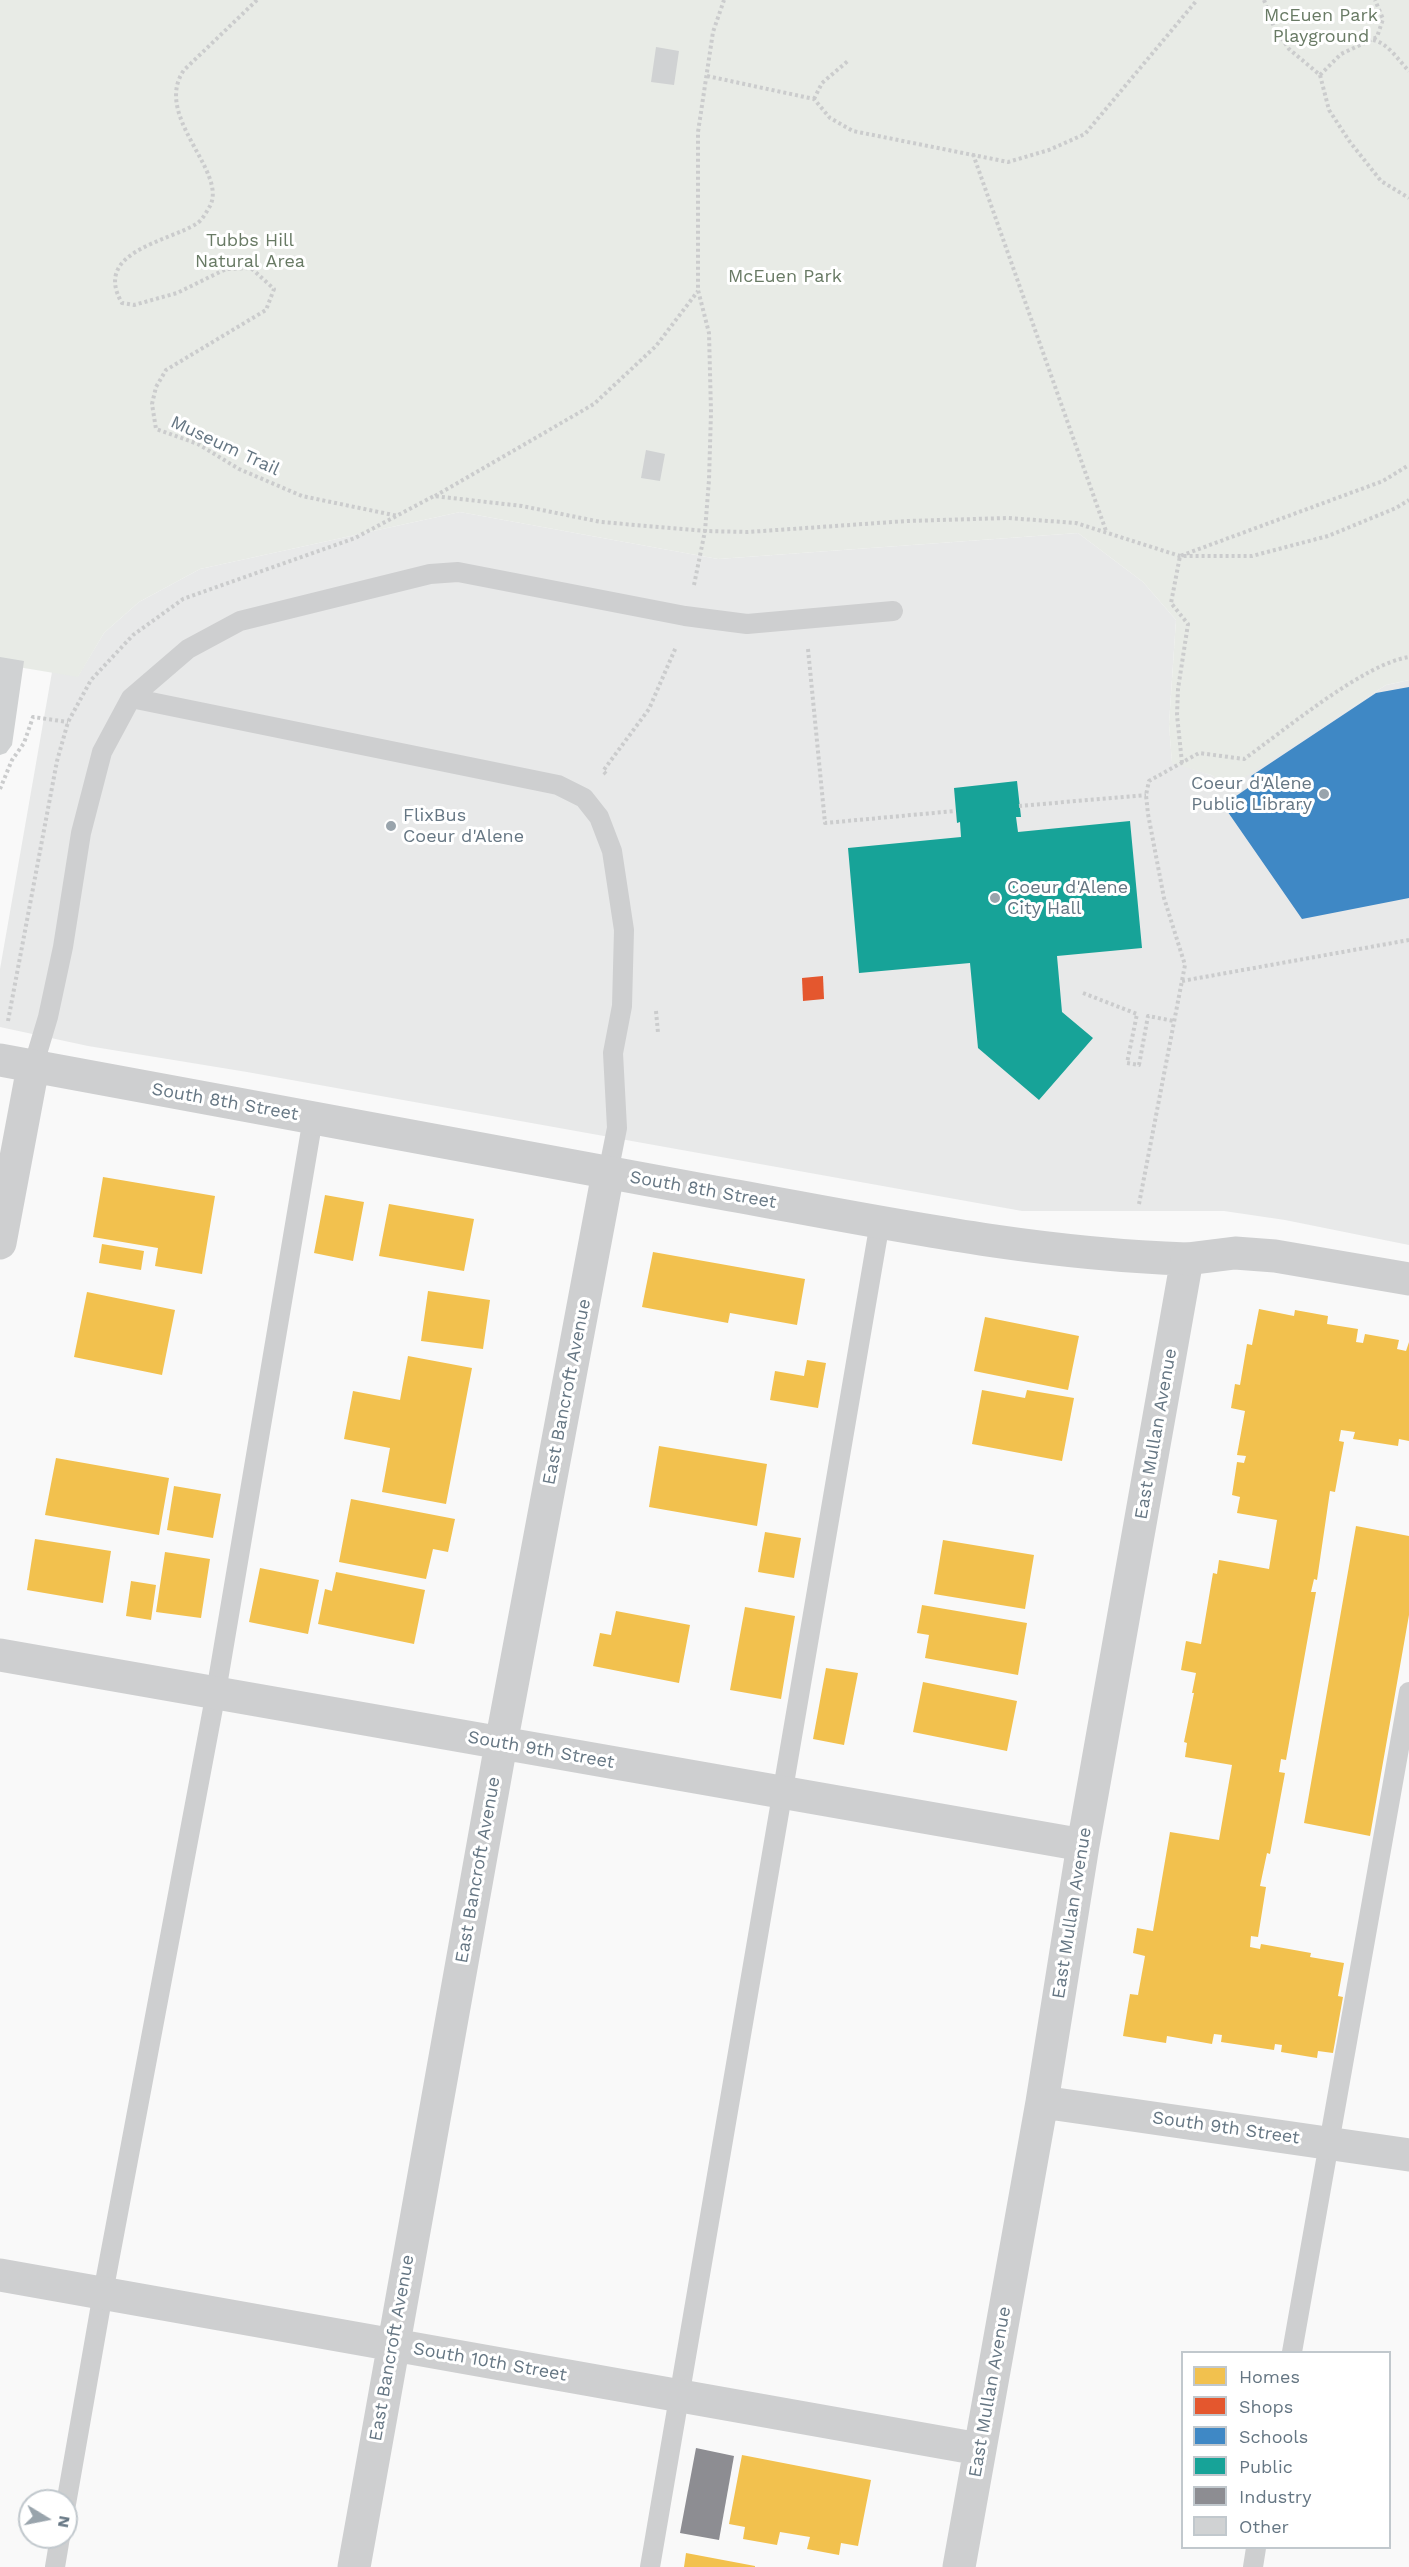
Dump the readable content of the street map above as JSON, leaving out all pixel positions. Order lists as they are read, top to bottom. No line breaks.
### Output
{"streets":{"street":["South 8th Street","East Bancroft Avenue","East Mullan Avenue","South 9th Street","South 10th Street"],"path":["Museum Trail"]},"crossings":[["South 8th Street","East Bancroft Avenue"],["South 8th Street","East Mullan Avenue"],["East Bancroft Avenue","South 9th Street"],["East Bancroft Avenue","South 10th Street"],["East Mullan Avenue","South 9th Street"],["East Mullan Avenue","South 10th Street"]],"parks":["McEuen Park Playground","Tubbs Hill Natural Area","McEuen Park"],"places":["Coeur d'Alene Public Library","FlixBus Coeur d'Alene","Coeur d'Alene City Hall"],"legend":["Homes","Shops","Schools","Public","Industry","Other"],"north":"right"}
